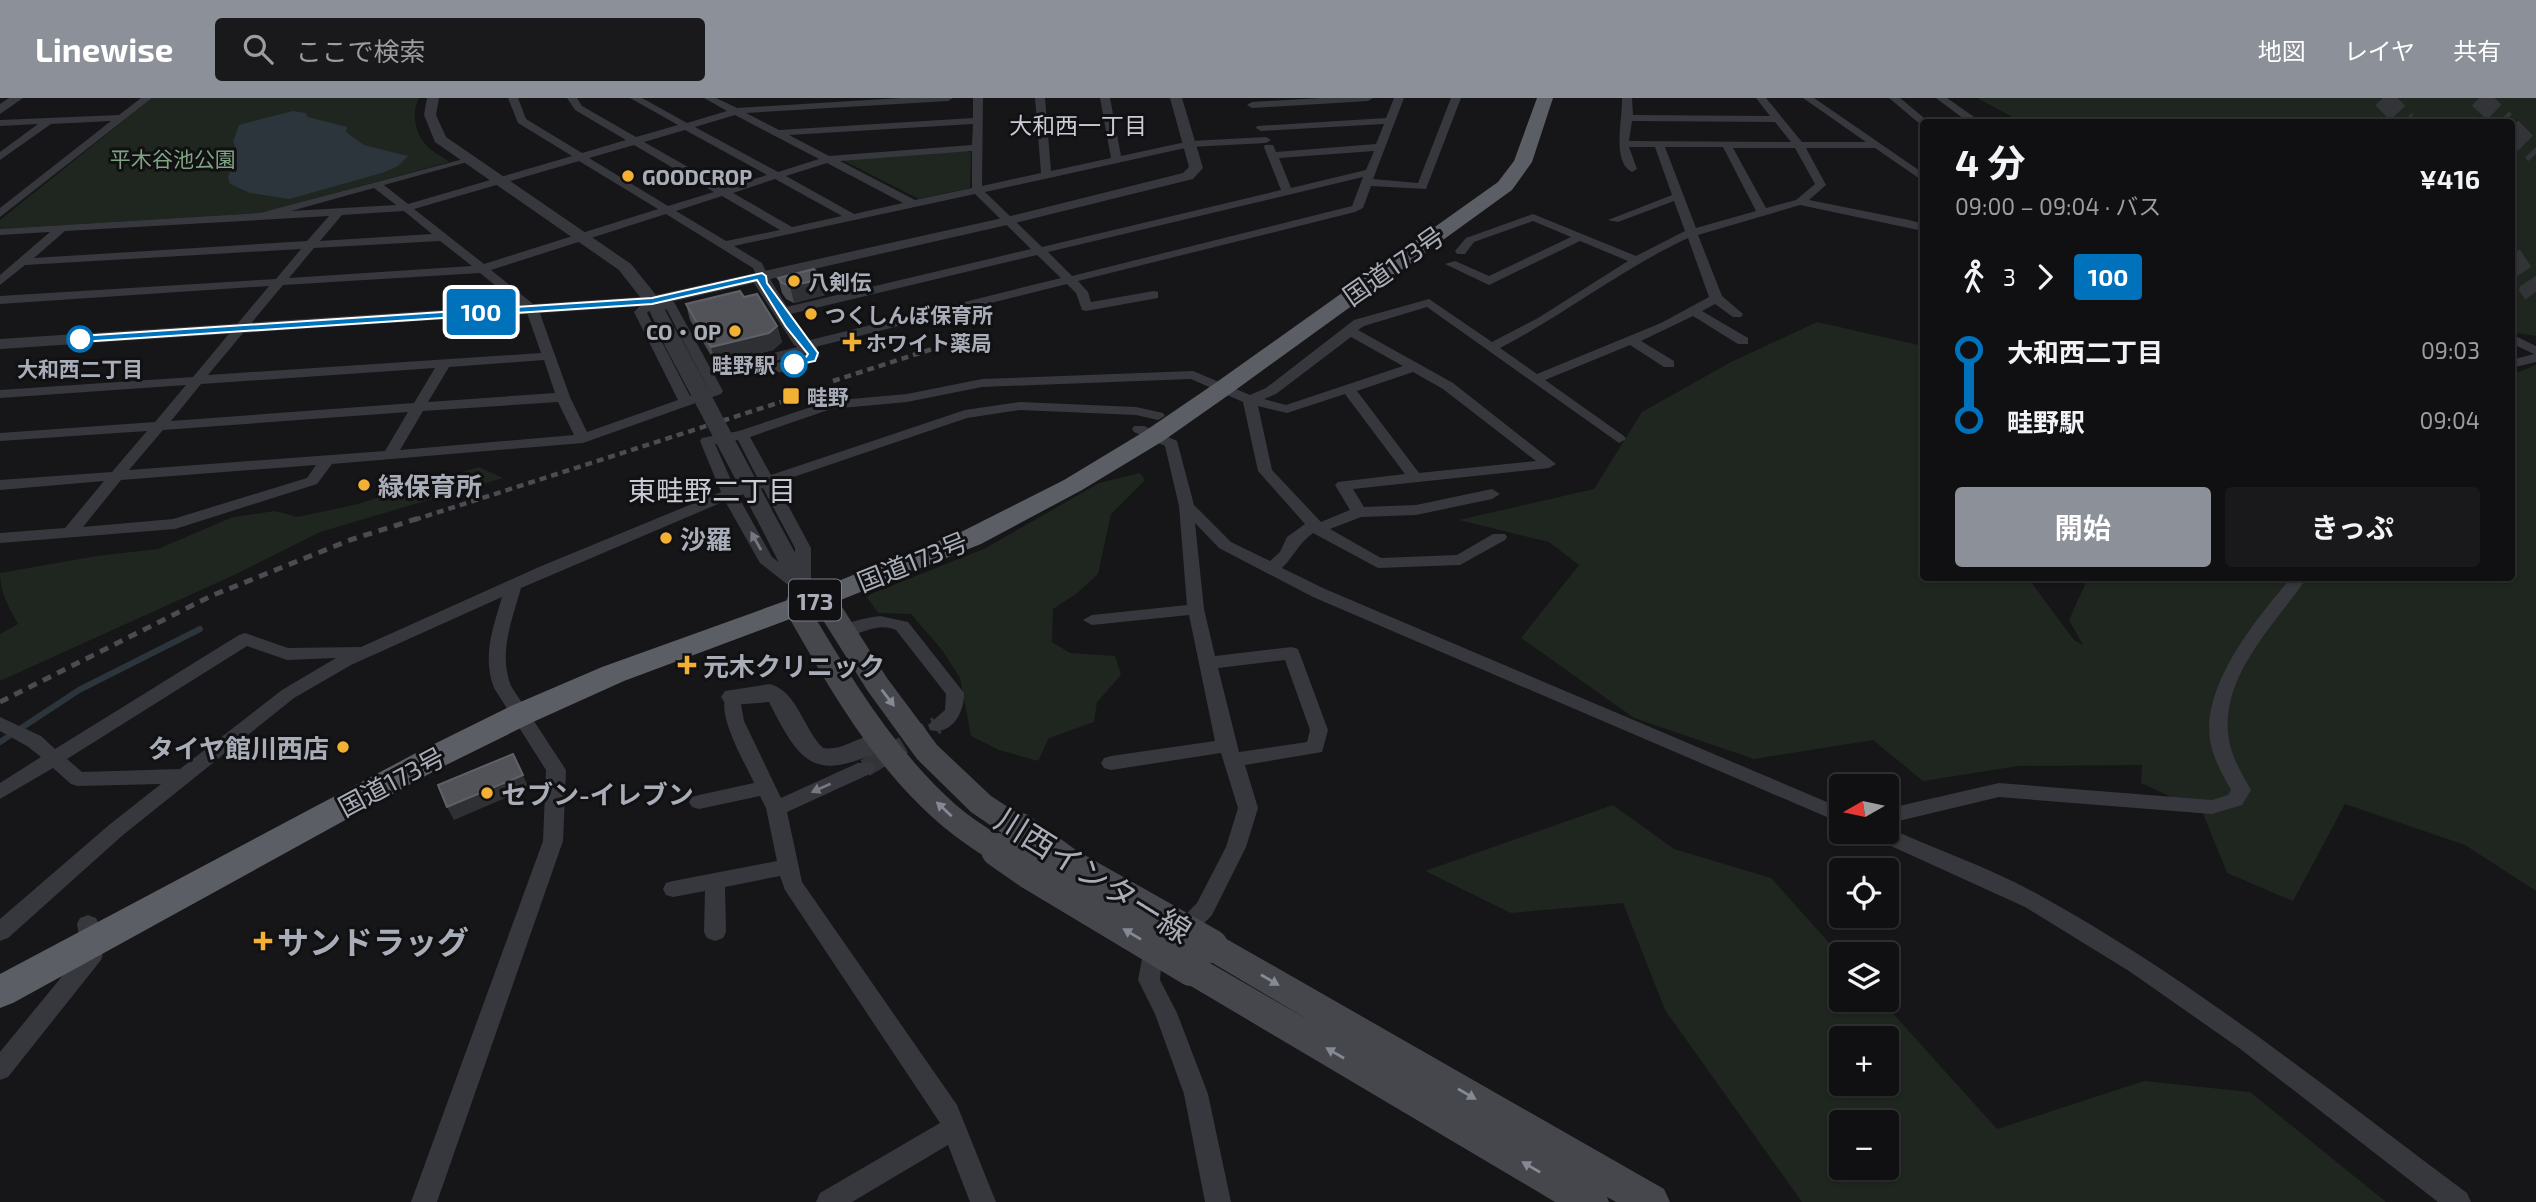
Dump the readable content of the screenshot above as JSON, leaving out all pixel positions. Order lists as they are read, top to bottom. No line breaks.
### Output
{"streets":{"highway":["国道173号","173"],"main road":["川西インター線"]},"crossings":[["国道173号","川西インター線"]],"districts":["大和西一丁目","東畦野二丁目"],"parks":["平木谷池公園"],"places":{"other":["GOODCROP","八剣伝","つくしんぼ保育所","CO・OP","大和西二丁目","畦野駅","緑保育所","沙羅","タイヤ館川西店","セブン-イレブン"],"health":["ホワイト薬局","元木クリニック","サンドラッグ"],"transit":["畦野"]},"lines":["bus line 100"],"north":"left","page":{"header":"Linewise","search":"ここで検索","nav":["地図","レイヤ","共有"],"on_map":"100","heading":["4 分","09:00 – 09:04 · バス","¥416"],"legs":["3","100"],"list":[{"name":"大和西二丁目","value":"09:03"},{"name":"畦野駅","value":"09:04"}],"buttons":["開始","きっぷ"],"map_buttons":["+","−"]}}
